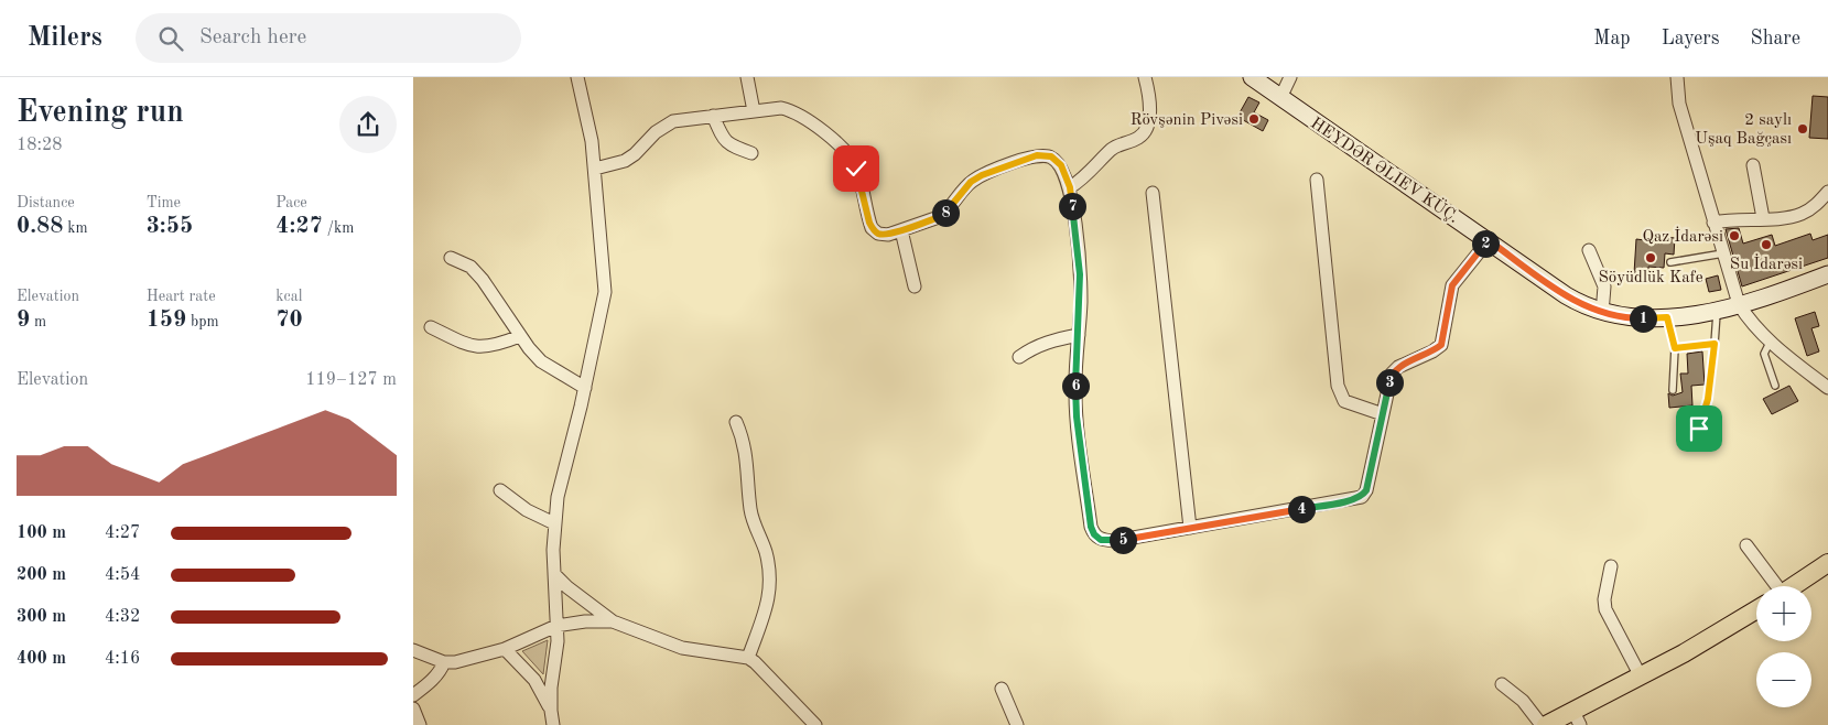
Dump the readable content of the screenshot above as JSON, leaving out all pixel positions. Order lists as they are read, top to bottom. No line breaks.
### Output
{"streets":{"main road":["HEYDƏR ƏLIEV KÜÇ."]},"places":["Rövşənin Pivəsi","2 saylı Uşaq Bağçası","Qaz İdarəsi","Su İdarəsi","Söyüdlük Kafe"],"page":{"header":"Milers","search":"Search here","nav":["Map","Layers","Share"],"heading":["Evening run","18:28"],"stats":[["Distance","0.88 km"],["Time","3:55"],["Pace","4:27 /km"],["Elevation","9 m"],["Heart rate","159 bpm"],["kcal","70"]],"pins":["7","8","2","1","3","6","4","5"],"chart":["Elevation","119–127 m"],"list":[{"name":"100 m","note":"4:27"},{"name":"200 m","note":"4:54"},{"name":"300 m","note":"4:32"},{"name":"400 m","note":"4:16"}],"map_buttons":["+","−"]}}
